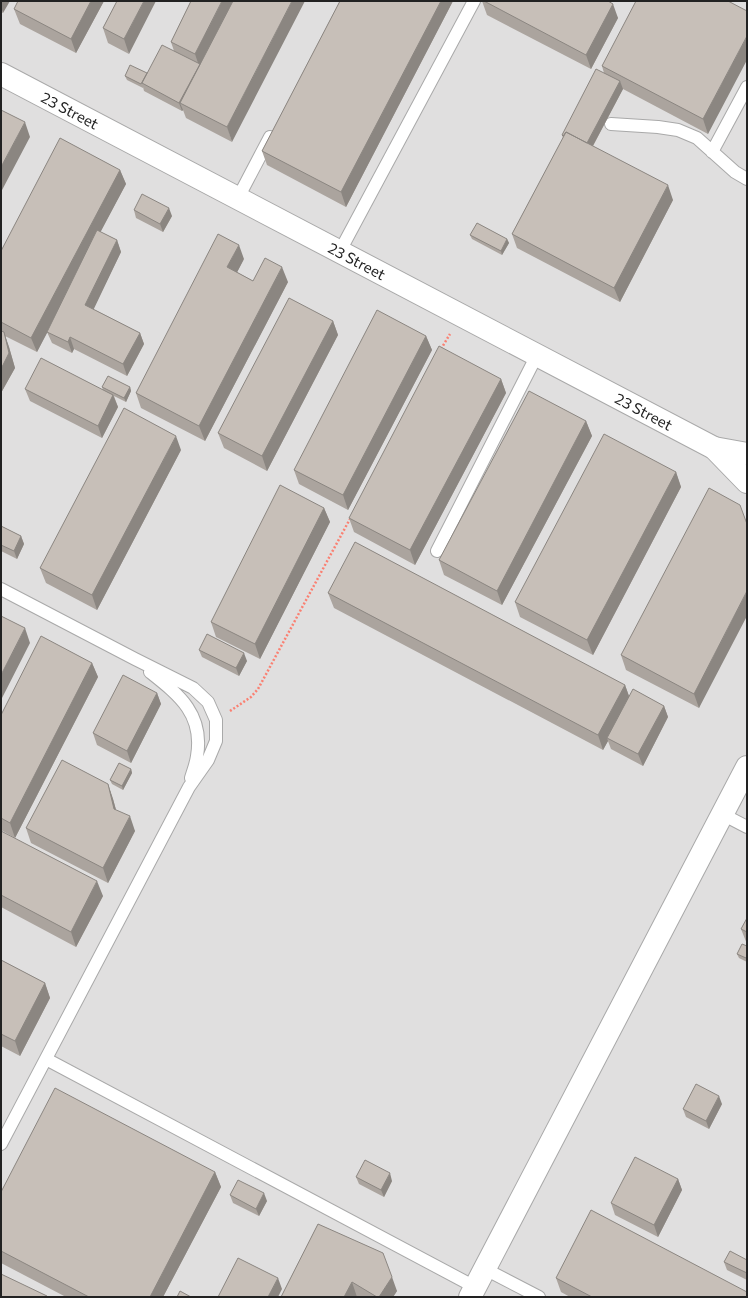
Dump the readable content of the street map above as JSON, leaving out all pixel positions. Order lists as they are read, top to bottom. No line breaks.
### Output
{"streets":{"street":["23 Street"]}}
